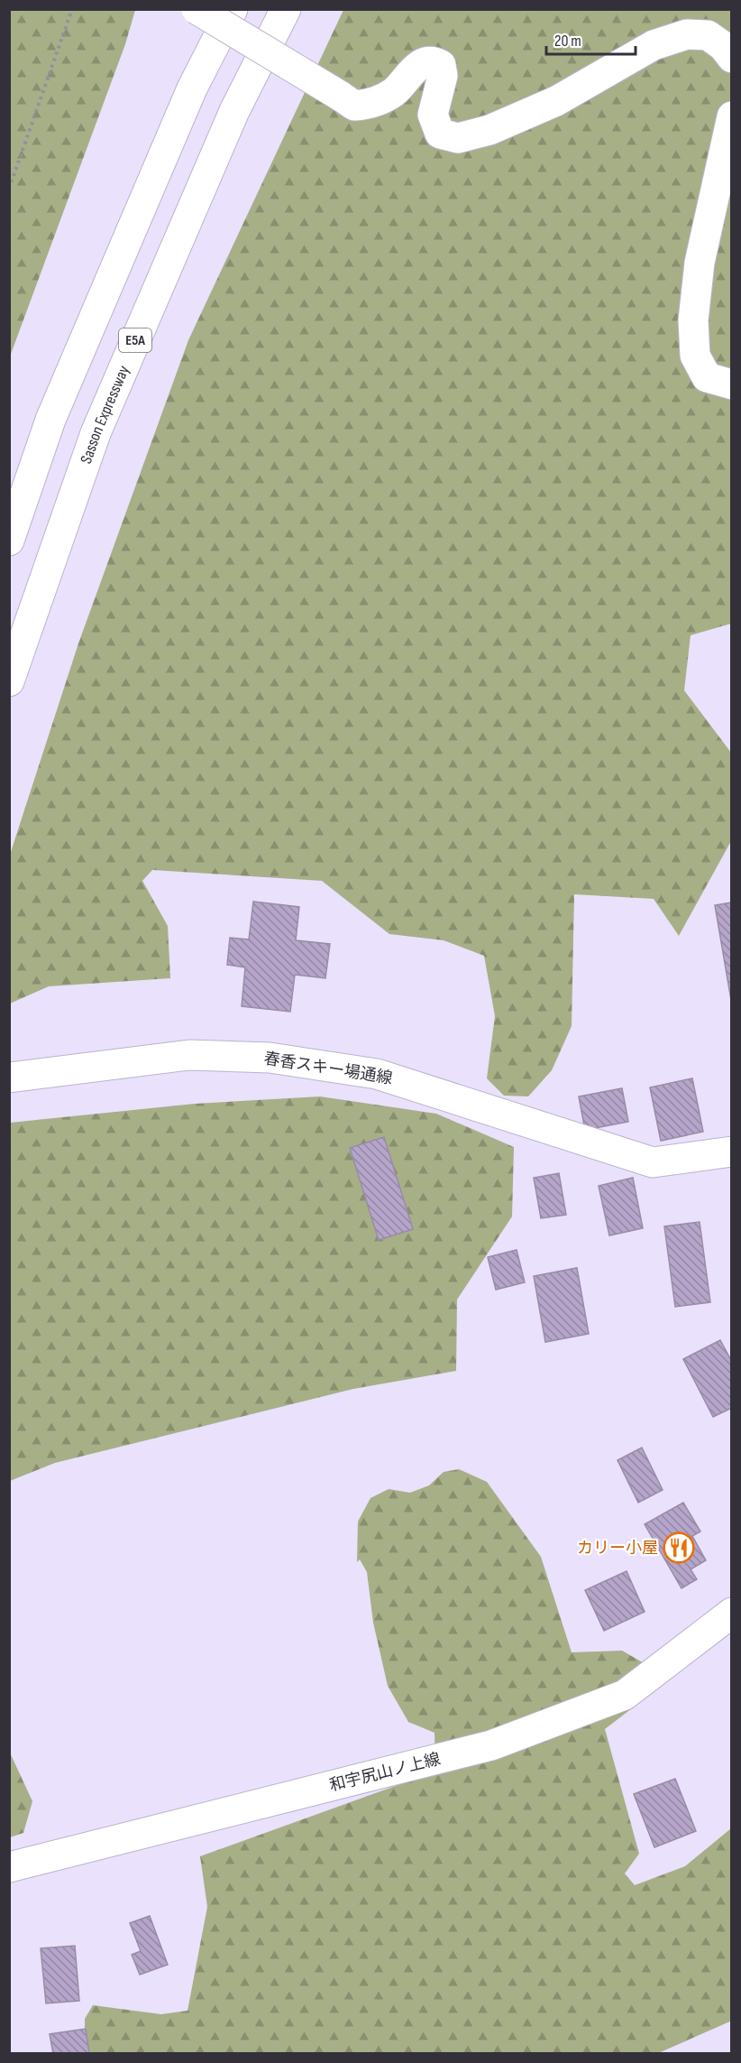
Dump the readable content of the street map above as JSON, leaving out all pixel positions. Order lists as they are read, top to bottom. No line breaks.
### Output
{"streets":{"main road":["E5A","Sasson Expressway","春香スキー場通線","和宇尻山ノ上線"]},"places":{"restaurant":["カリー小屋"]},"scale_bar":"20 m"}
